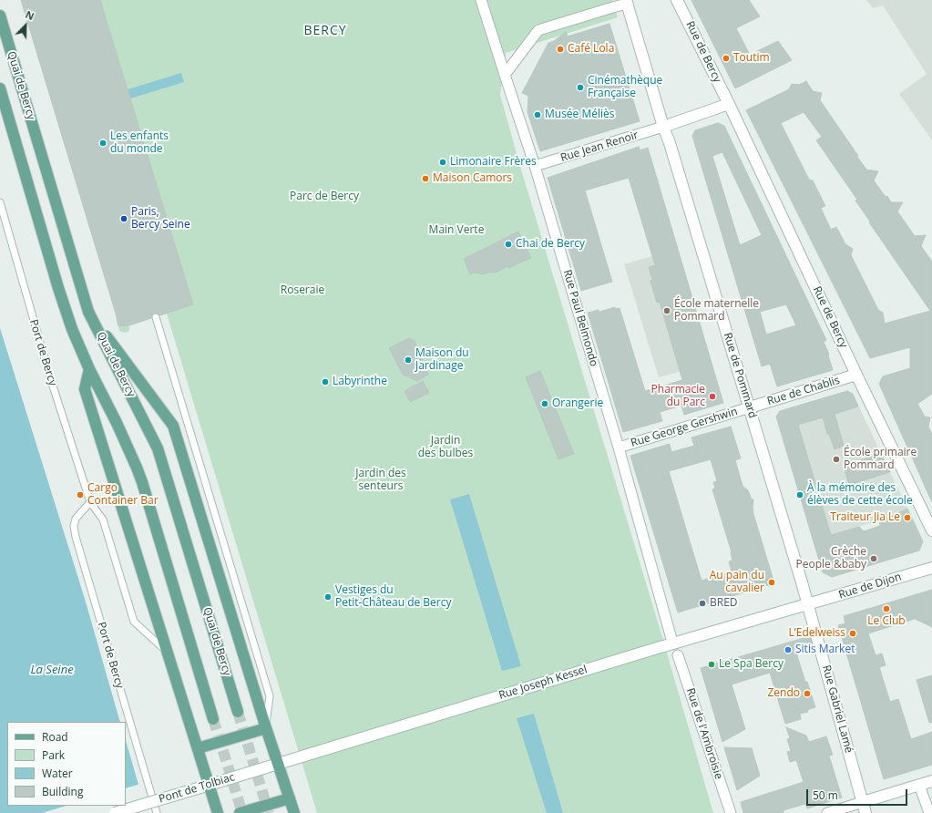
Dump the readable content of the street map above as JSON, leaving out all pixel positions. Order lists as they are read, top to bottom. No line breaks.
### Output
{"streets":{"main road":["Quai de Bercy"],"street":["Rue de Bercy","Rue Jean Renoir","Rue Paul Belmondo","Rue de Pommard","Rue de Chablis","Rue George Gershwin","Rue de Dijon","Rue Joseph Kessel","Rue Gabriel Lamé","Rue de l'Ambroisie","Pont de Tolbiac"],"lane":["Port de Bercy"]},"crossings":[["Rue de Bercy","Rue de Chablis"],["Rue Jean Renoir","Rue Paul Belmondo"],["Rue Jean Renoir","Rue de Pommard"],["Rue Paul Belmondo","Rue George Gershwin"],["Rue de Pommard","Rue de Chablis"],["Rue de Pommard","Rue George Gershwin"],["Rue de Pommard","Rue de Dijon"],["Rue de Pommard","Rue Joseph Kessel"],["Rue de Pommard","Rue Gabriel Lamé"],["Rue de Chablis","Rue George Gershwin"],["Rue de Dijon","Rue Joseph Kessel"],["Rue de Dijon","Rue Gabriel Lamé"],["Rue Joseph Kessel","Rue Gabriel Lamé"],["Rue Joseph Kessel","Pont de Tolbiac"]],"districts":["BERCY"],"water":["La Seine"],"parks":["Parc de Bercy","Main Verte","Roseraie","Jardin des bulbes","Jardin des senteurs"],"places":["Café Lola","Toutim","Cinémathèque Française","Musée Méliès","Les enfants du monde","Limonaire Frères","Maison Camors","Paris, Bercy Seine","Chai de Bercy","École maternelle Pommard","Maison du Jardinage","Labyrinthe","Pharmacie du Parc","Orangerie","École primaire Pommard","Cargo Container Bar","À la mémoire des élèves de cette école","Traiteur Jia Le","Crèche People &baby","Au pain du cavalier","Vestiges du Petit-Château de Bercy","BRED","Le Club","L’Edelweiss","Sitis Market","Le Spa Bercy","Zendo"],"legend":["Road","Park","Water","Building"],"scale_bar":"50 m","north":"top right"}
